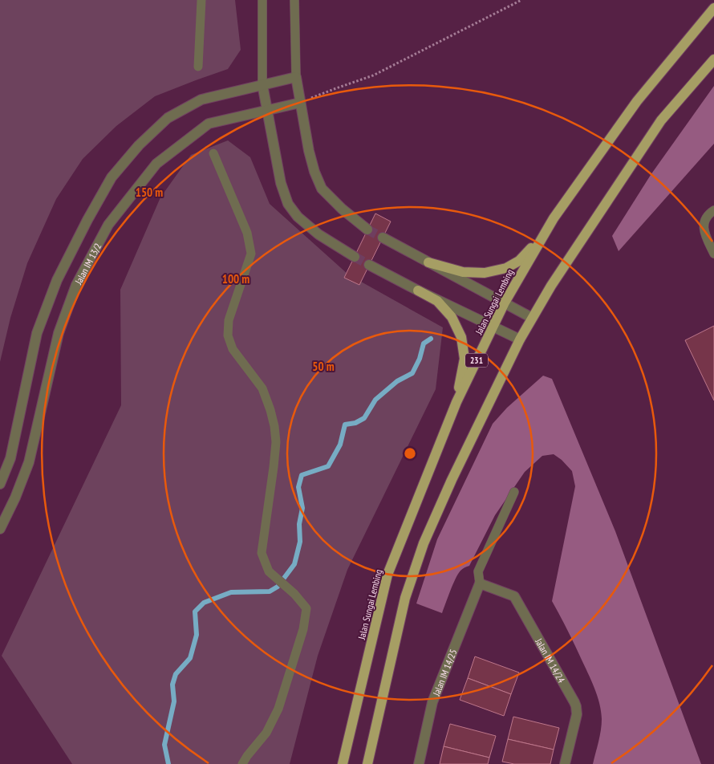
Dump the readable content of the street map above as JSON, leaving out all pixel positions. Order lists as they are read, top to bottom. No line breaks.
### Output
{"streets":{"main road":["Jalan Sungai Lembing","231"],"street":["Jalan IM 13/2","Jalan IM 14/24","Jalan IM 14/25"]},"crossings":[["Jalan IM 14/24","Jalan IM 14/25"]],"rings":["150 m","100 m","50 m"]}
